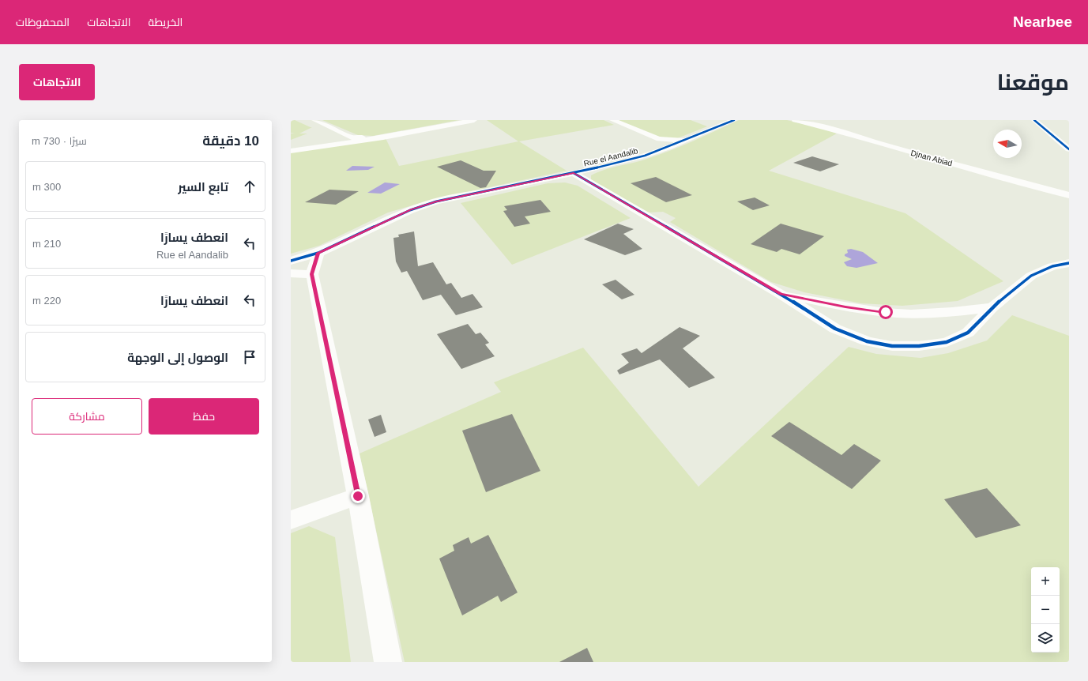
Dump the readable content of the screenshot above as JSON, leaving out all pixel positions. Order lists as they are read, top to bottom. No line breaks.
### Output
{"streets":{"street":["Rue el Aandalib","Djnan Abiad"]},"north":"left","page":{"header":"Nearbee","nav":["الخريطة","الاتجاهات","المحفوظات"],"title":"موقعنا","buttons":["الاتجاهات",["حفظ","مشاركة"]],"heading":["10 دقيقة","سيرًا · 730 m"],"list":[["تابع السير","300 m"],["انعطف يسارًا","Rue el Aandalib","210 m"],["انعطف يسارًا","220 m"],"الوصول إلى الوجهة"],"map_buttons":["+","−"]}}
